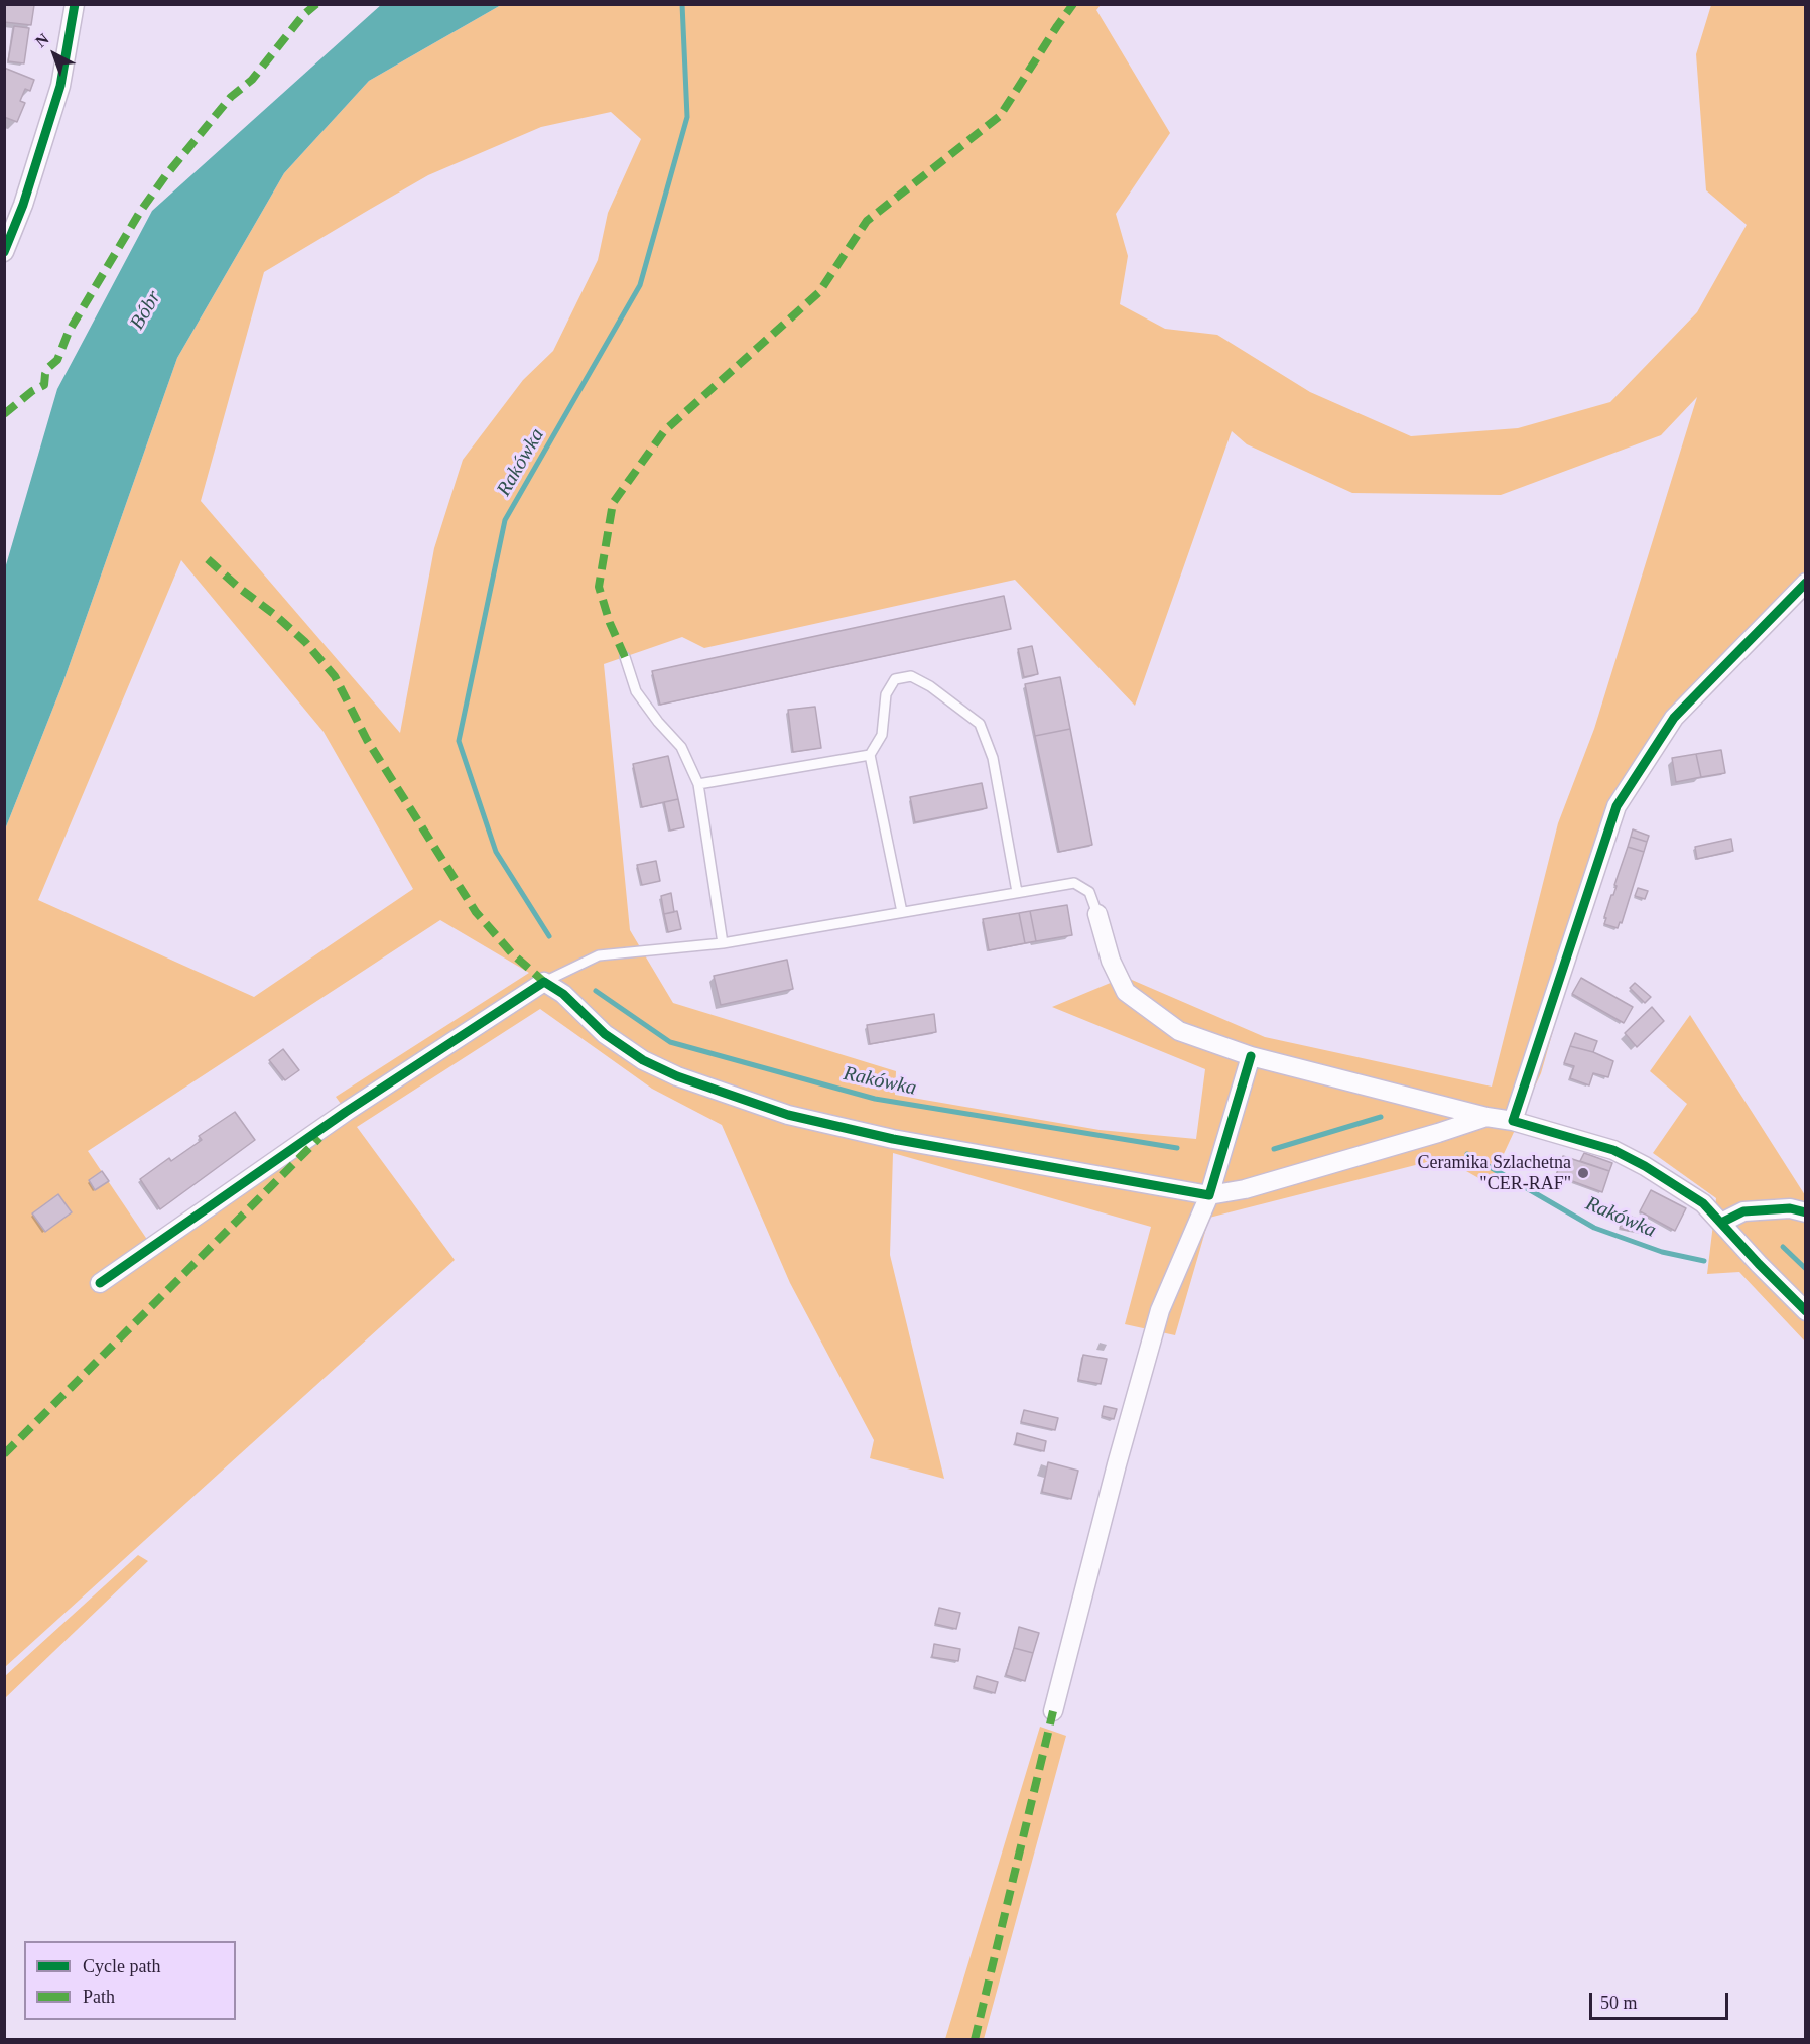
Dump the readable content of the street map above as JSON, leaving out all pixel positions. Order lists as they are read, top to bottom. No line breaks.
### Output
{"water":["Bóbr","Rakówka"],"places":["Ceramika Szlachetna \"CER-RAF\""],"legend":["Cycle path","Path"],"scale_bar":"50 m","north":"top left"}
